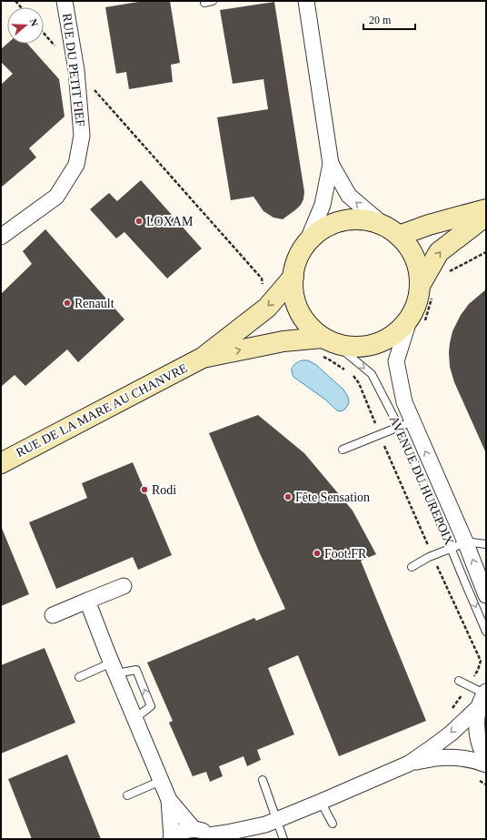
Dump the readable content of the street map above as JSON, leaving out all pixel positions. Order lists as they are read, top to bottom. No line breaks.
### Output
{"streets":{"street":["RUE DU PETIT FIEF","RUE DE LA MARE AU CHANVRE","AVENUE DU HUREPOIX"]},"crossings":[["RUE DE LA MARE AU CHANVRE","AVENUE DU HUREPOIX"]],"places":["LOXAM","Renault","Rodi","Fête Sensation","Foot.FR"],"scale_bar":"20 m","north":"right"}
